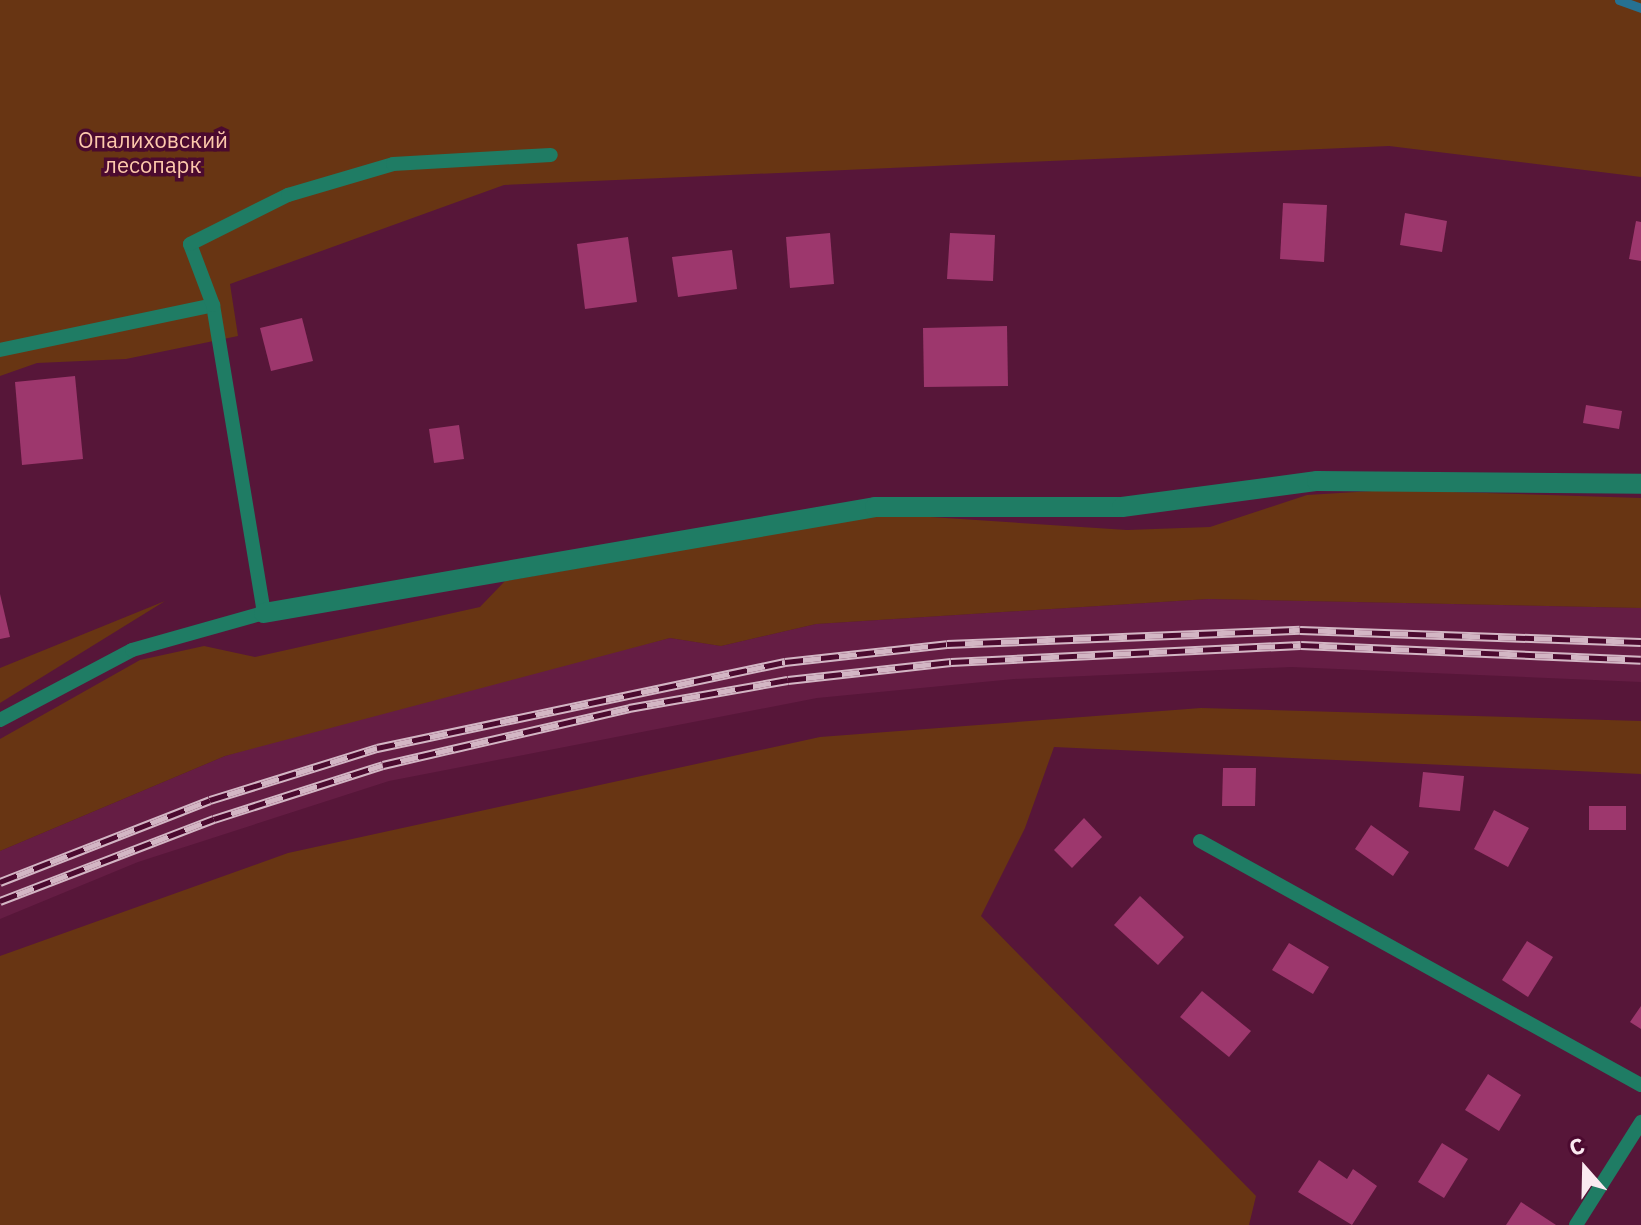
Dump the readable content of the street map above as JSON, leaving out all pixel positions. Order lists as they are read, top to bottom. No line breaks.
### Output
{"parks":["Опалиховский лесопарк"],"north":"top"}
